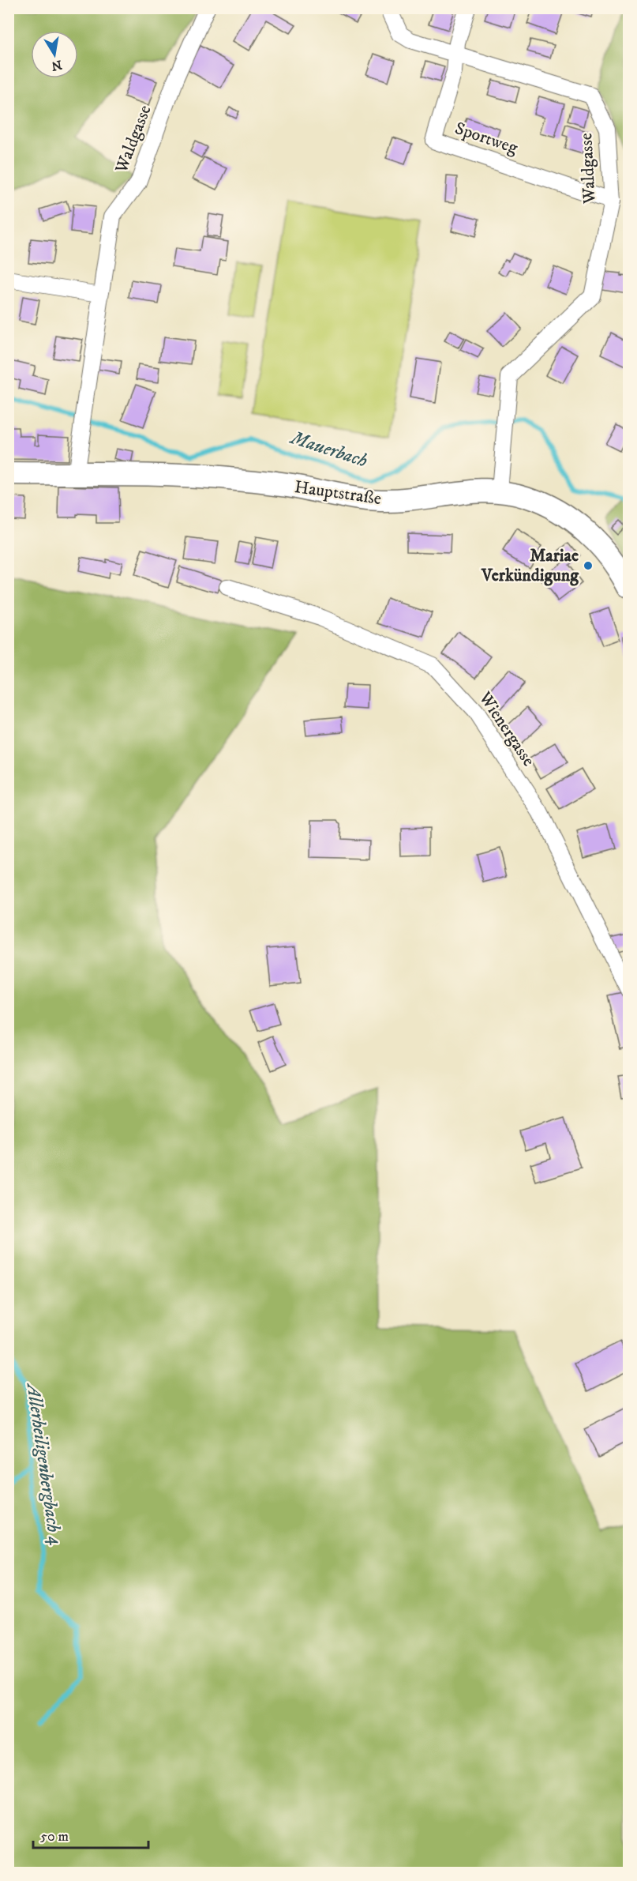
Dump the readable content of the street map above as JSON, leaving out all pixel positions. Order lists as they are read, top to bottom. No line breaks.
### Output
{"streets":{"main road":["Hauptstraße"],"street":["Sportweg","Waldgasse","Wienergasse"]},"crossings":[["Sportweg","Waldgasse"],["Waldgasse","Hauptstraße"]],"water":["Mauerbach","Allerheiligenbergbach 4"],"places":["Mariae Verkündigung"],"scale_bar":"50 m","north":"bottom"}
